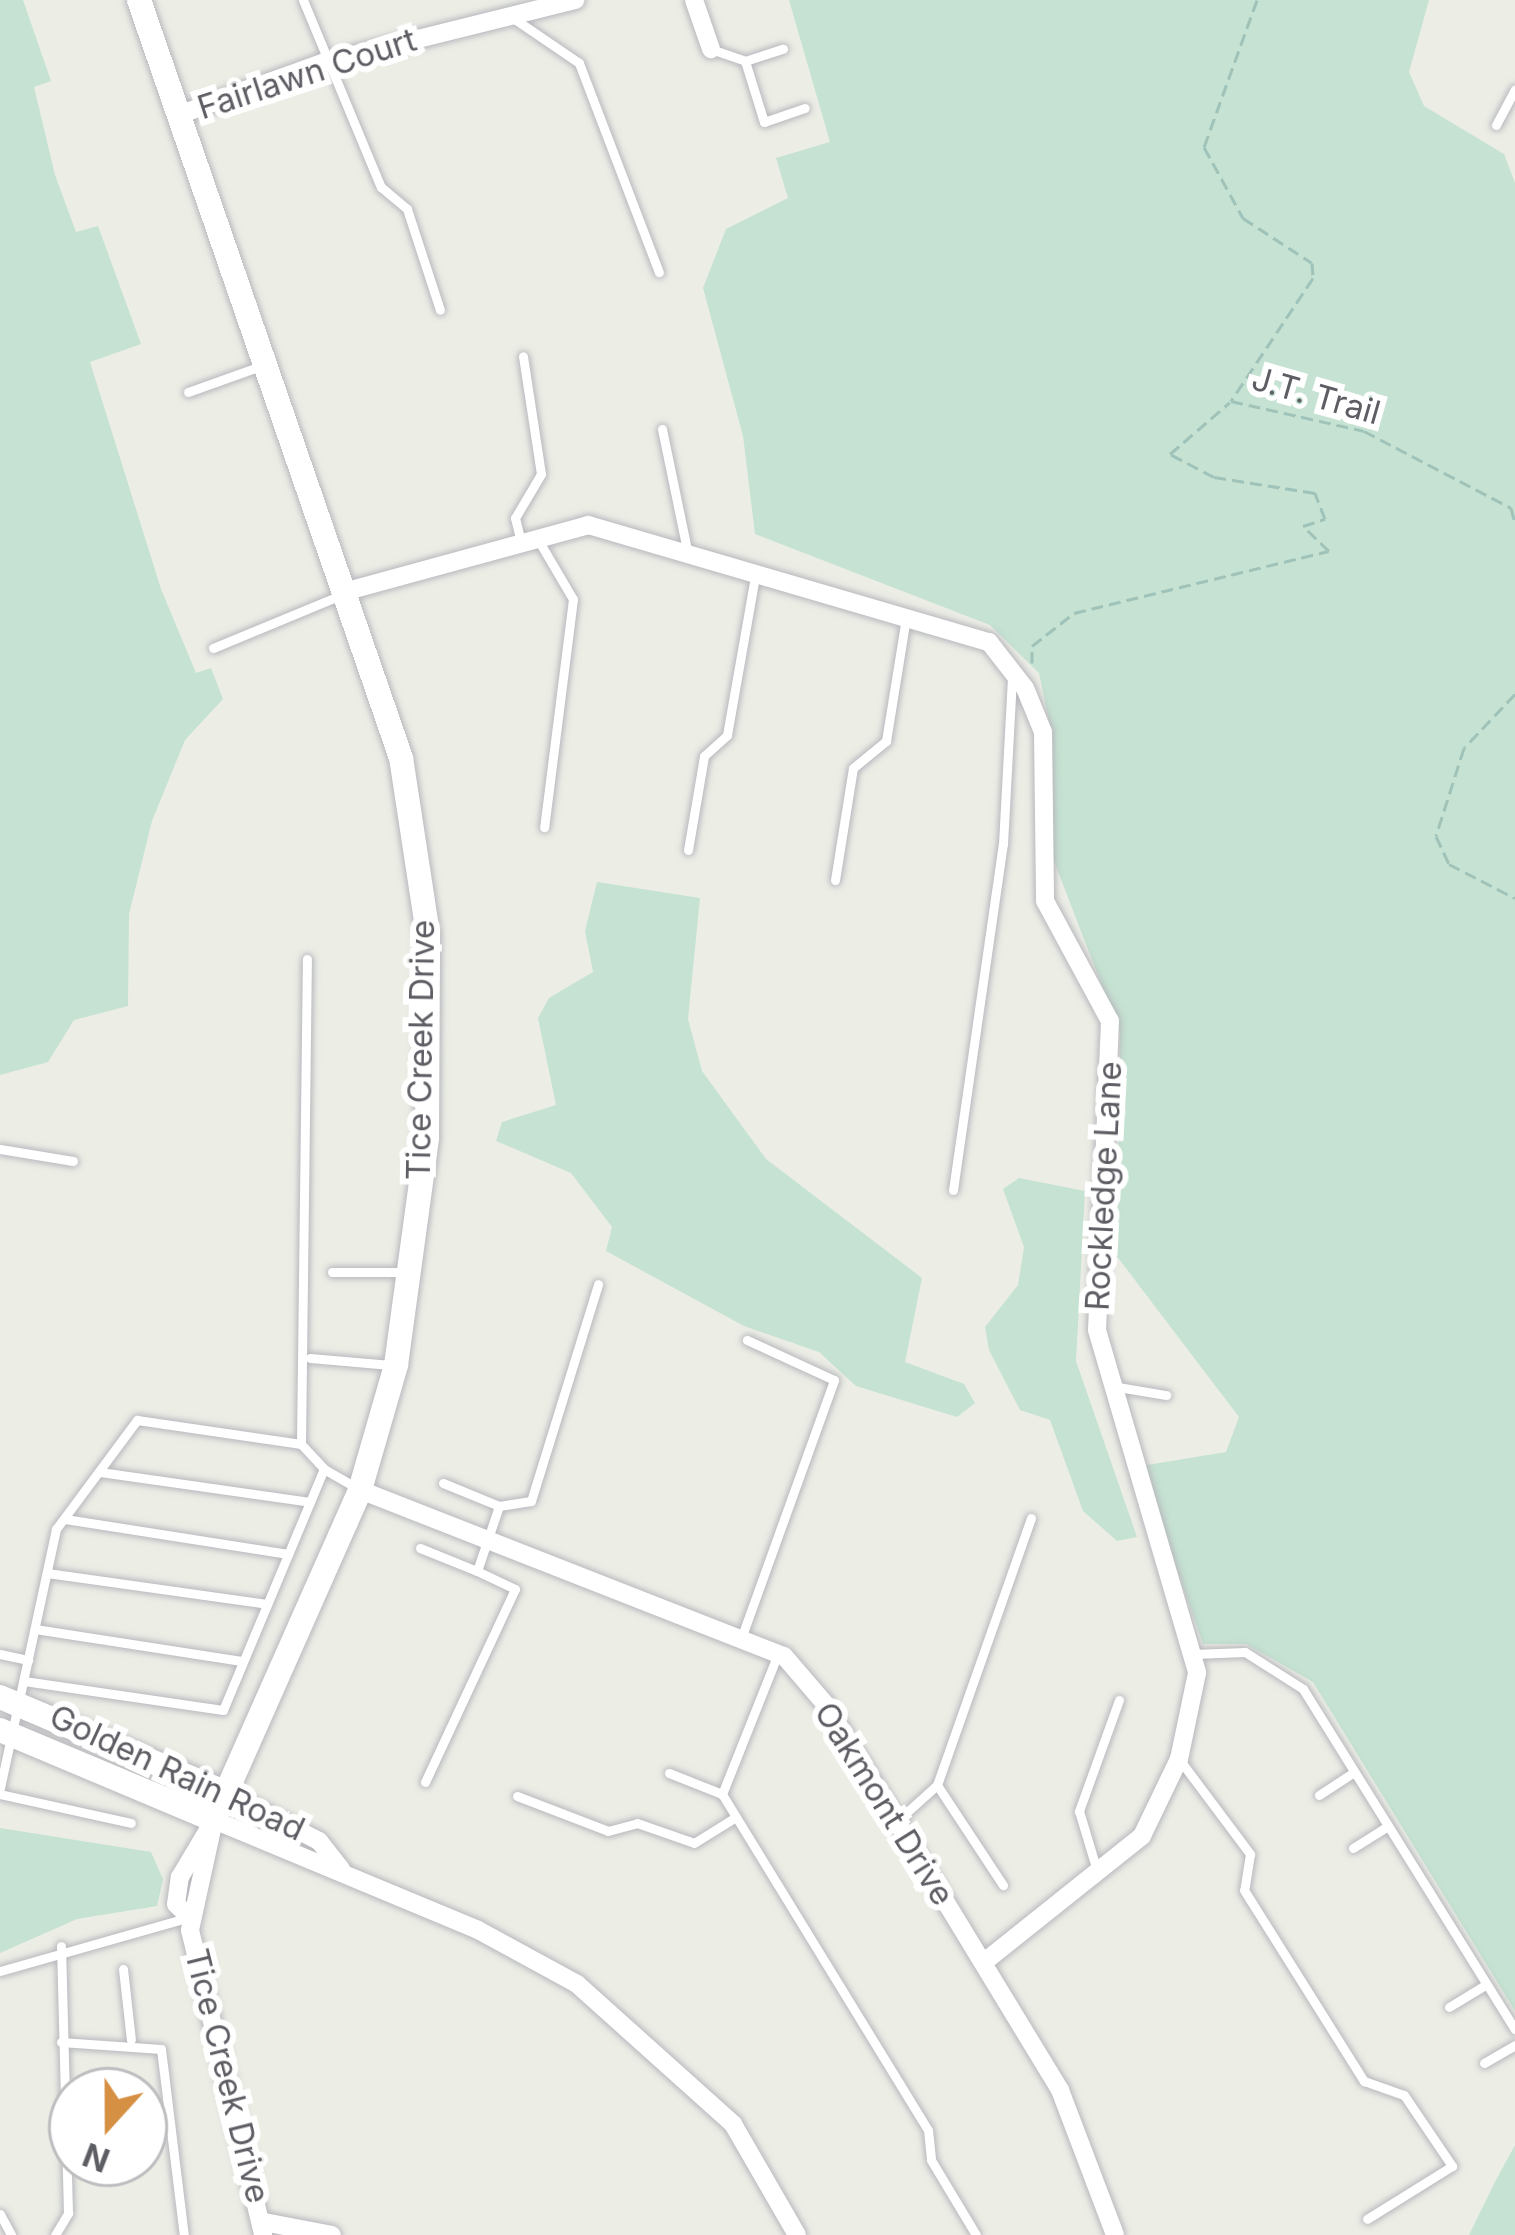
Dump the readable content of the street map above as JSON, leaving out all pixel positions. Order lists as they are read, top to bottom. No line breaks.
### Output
{"streets":{"street":["Fairlawn Court","Tice Creek Drive","Rockledge Lane","Golden Rain Road","Oakmont Drive"],"path":["J.T. Trail"]},"crossings":[["Fairlawn Court","Tice Creek Drive"],["Tice Creek Drive","Rockledge Lane"],["Tice Creek Drive","Golden Rain Road"],["Tice Creek Drive","Oakmont Drive"],["Rockledge Lane","Oakmont Drive"]],"north":"bottom"}
